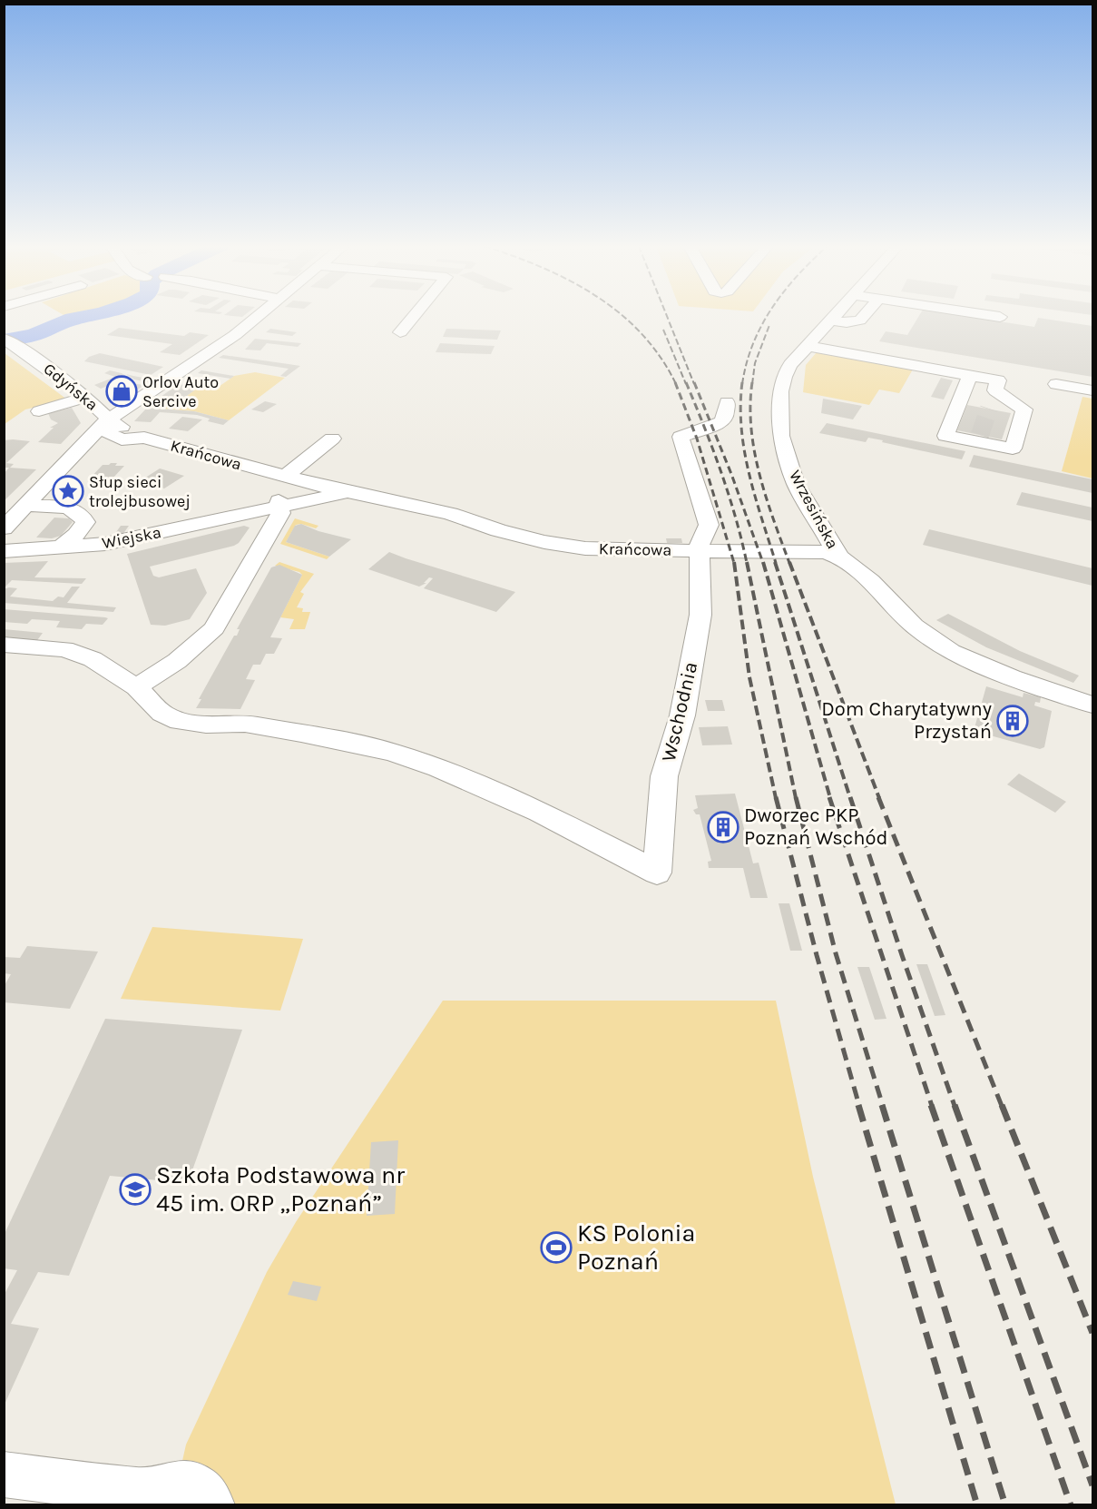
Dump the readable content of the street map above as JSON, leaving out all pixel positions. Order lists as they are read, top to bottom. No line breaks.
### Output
{"streets":{"street":["Gdyńska","Krańcowa","Wrzesińska","Wiejska","Wschodnia"]},"crossings":[["Gdyńska","Krańcowa"],["Krańcowa","Wrzesińska"],["Krańcowa","Wiejska"],["Krańcowa","Wschodnia"]],"places":{"shop":["Orlov Auto Sercive"],"place":["Słup sieci trolejbusowej"],"building":["Dom Charytatywny Przystań","Dworzec PKP Poznań Wschód"],"school or university":["Szkoła Podstawowa nr 45 im. ORP „Poznań”"],"sports":["KS Polonia Poznań"]}}
